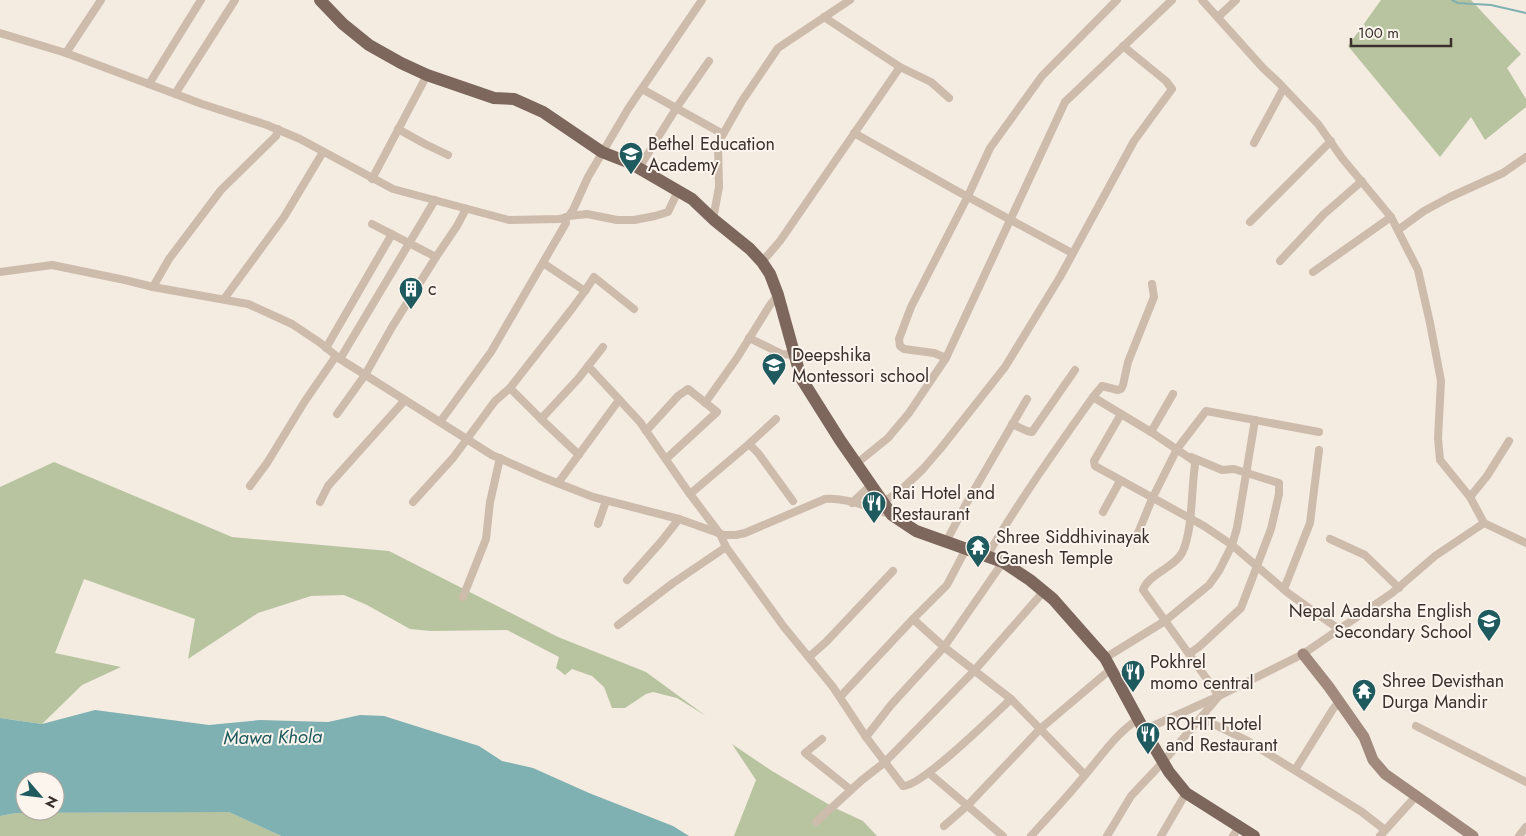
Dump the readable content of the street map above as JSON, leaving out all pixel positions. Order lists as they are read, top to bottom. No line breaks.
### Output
{"water":["Mawa Khola"],"places":{"school or university":["Bethel Education Academy","Deepshika Montessori school","Nepal Aadarsha English Secondary School"],"building":["c"],"restaurant":["Rai Hotel and Restaurant","Pokhrel momo central","ROHIT Hotel and Restaurant"],"temple":["Shree Siddhivinayak Ganesh Temple","Shree Devisthan Durga Mandir"]},"scale_bar":"100 m","north":"bottom right"}
